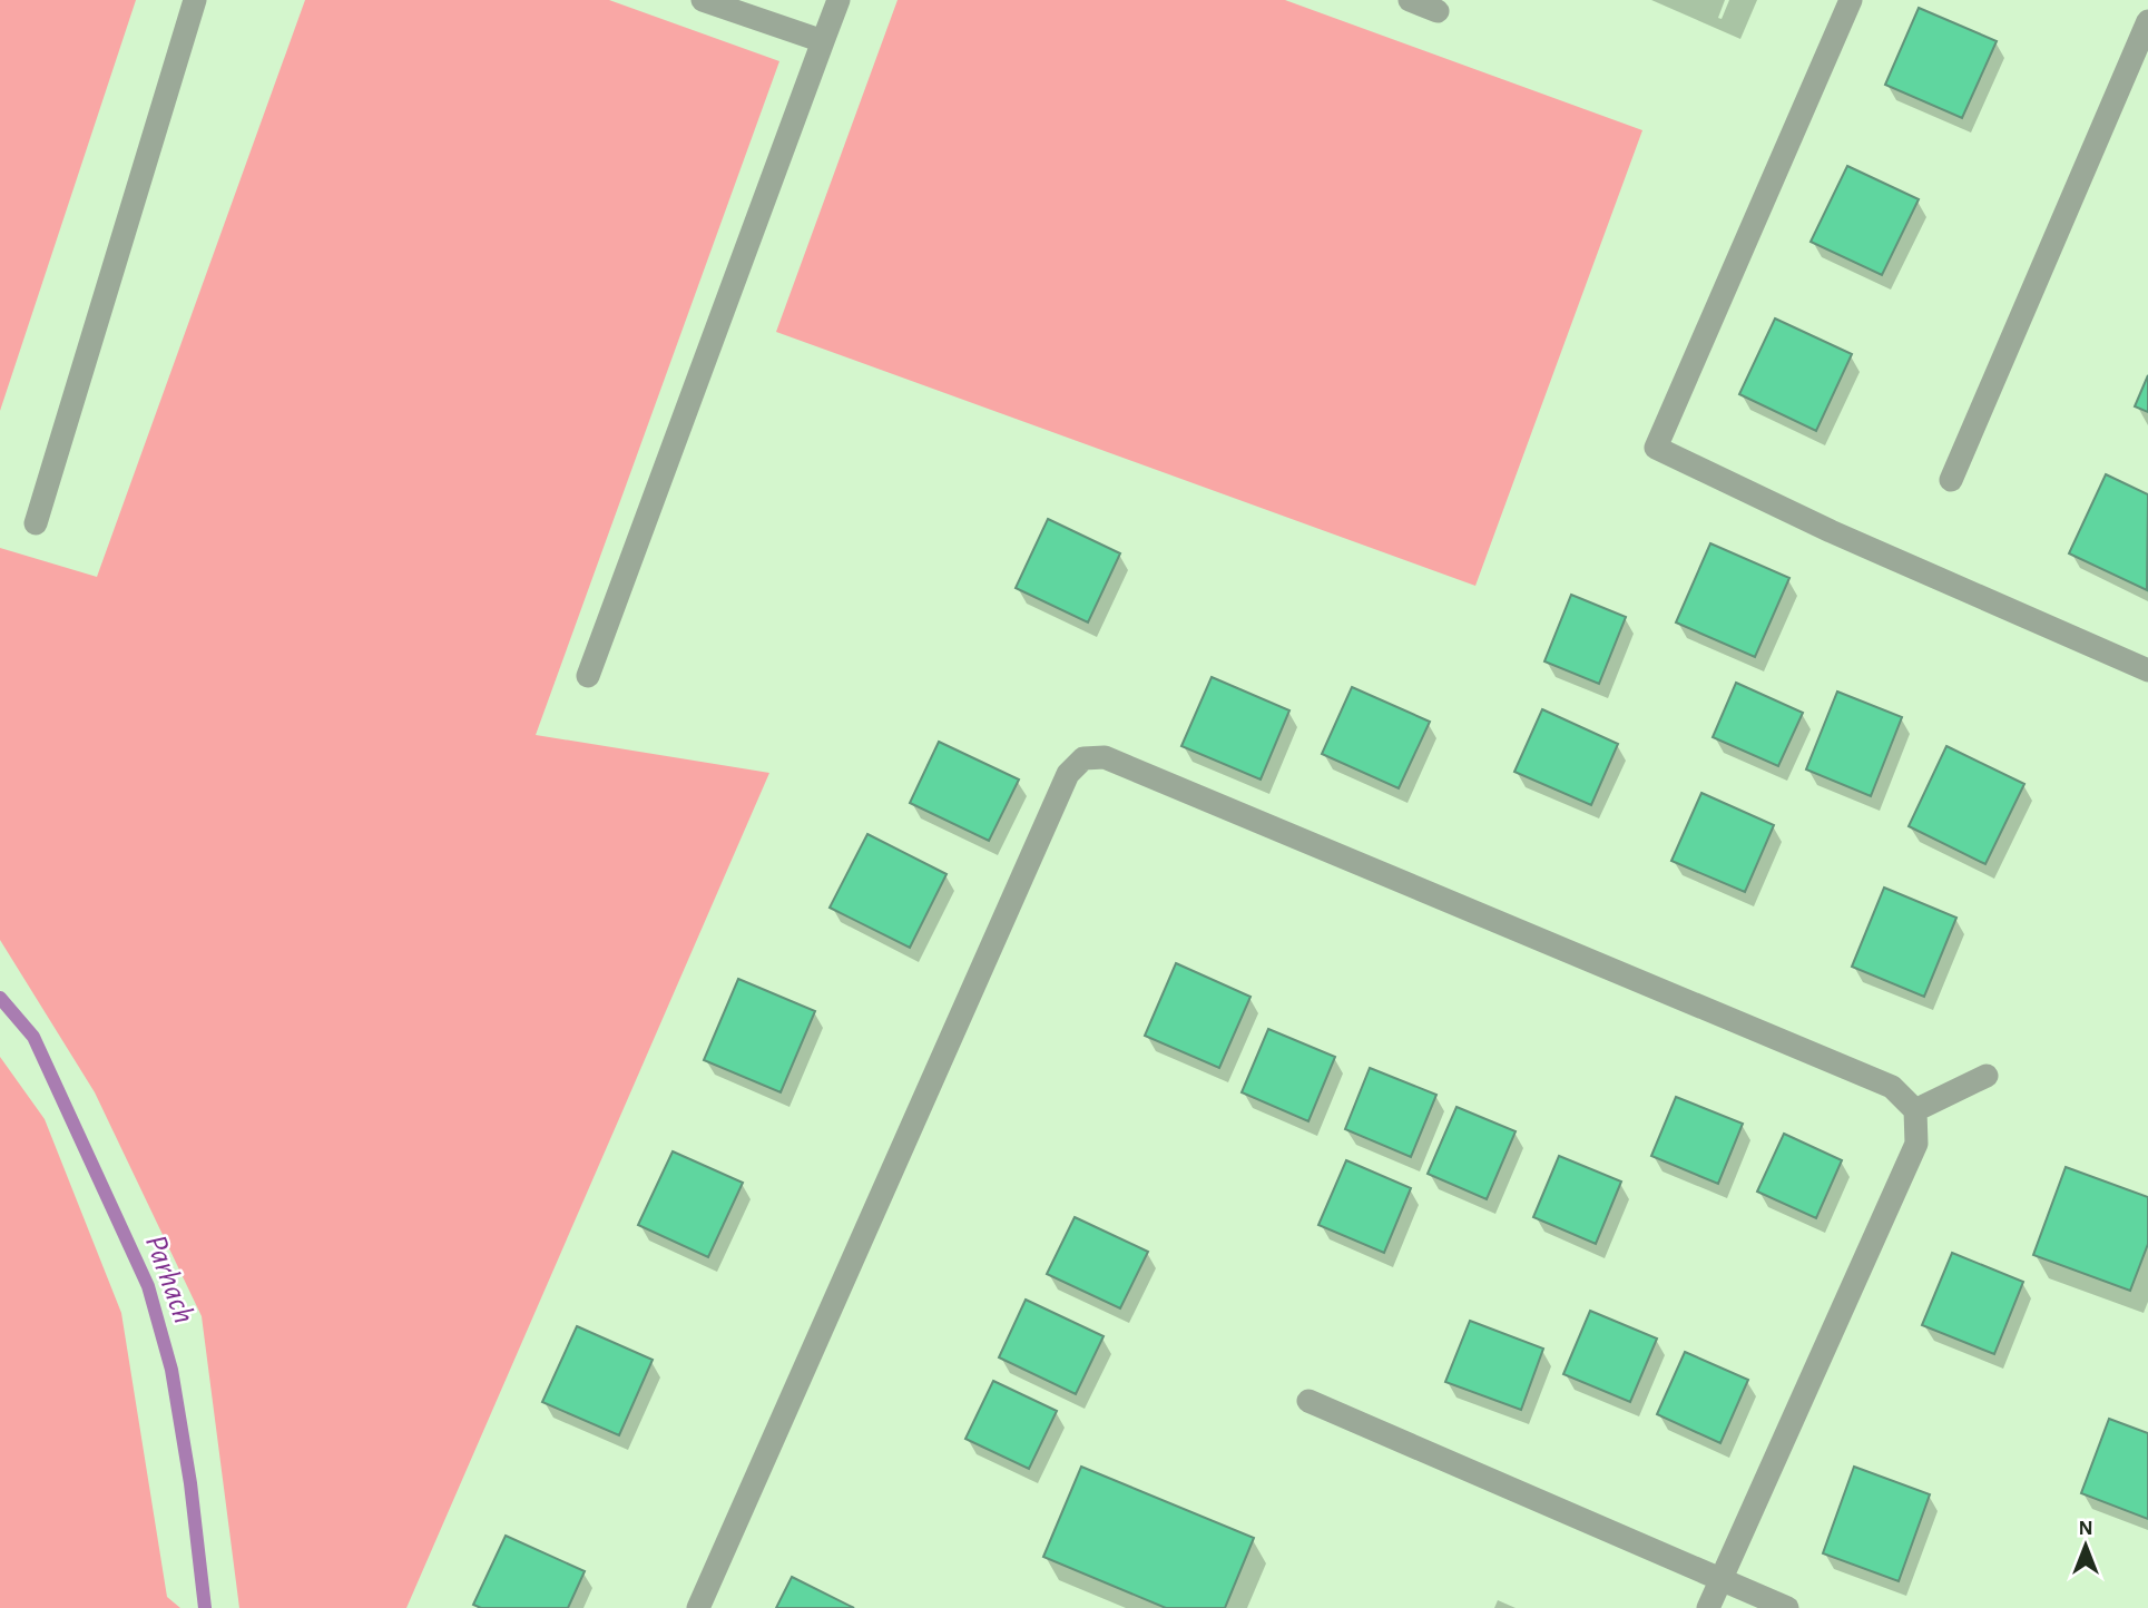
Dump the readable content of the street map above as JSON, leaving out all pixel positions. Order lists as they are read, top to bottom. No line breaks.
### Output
{"water":["Parhach"],"north":"top"}
